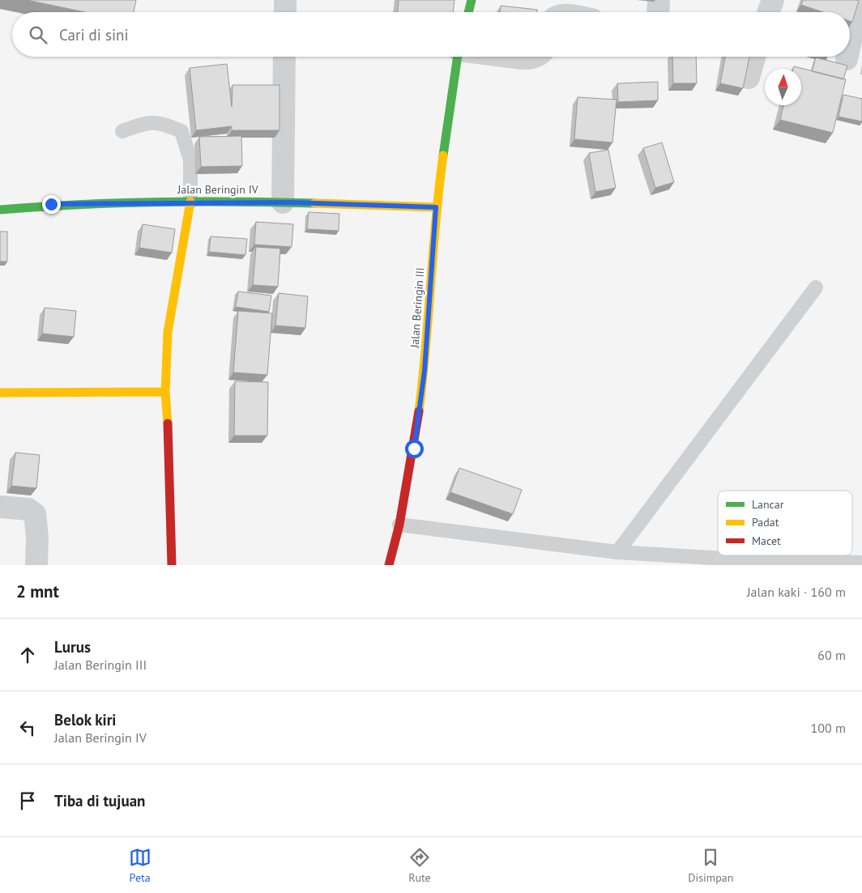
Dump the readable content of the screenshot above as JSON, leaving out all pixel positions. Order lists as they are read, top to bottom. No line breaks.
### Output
{"streets":{"street":["Jalan Beringin IV","Jalan Beringin III"]},"crossings":[["Jalan Beringin IV","Jalan Beringin III"]],"legend":["Lancar","Padat","Macet"],"north":"top","page":{"search":"Cari di sini","heading":["2 mnt","Jalan kaki · 160 m"],"list":[["Lurus","Jalan Beringin III","60 m"],["Belok kiri","Jalan Beringin IV","100 m"],"Tiba di tujuan"],"nav":["Peta","Rute","Disimpan"]}}
